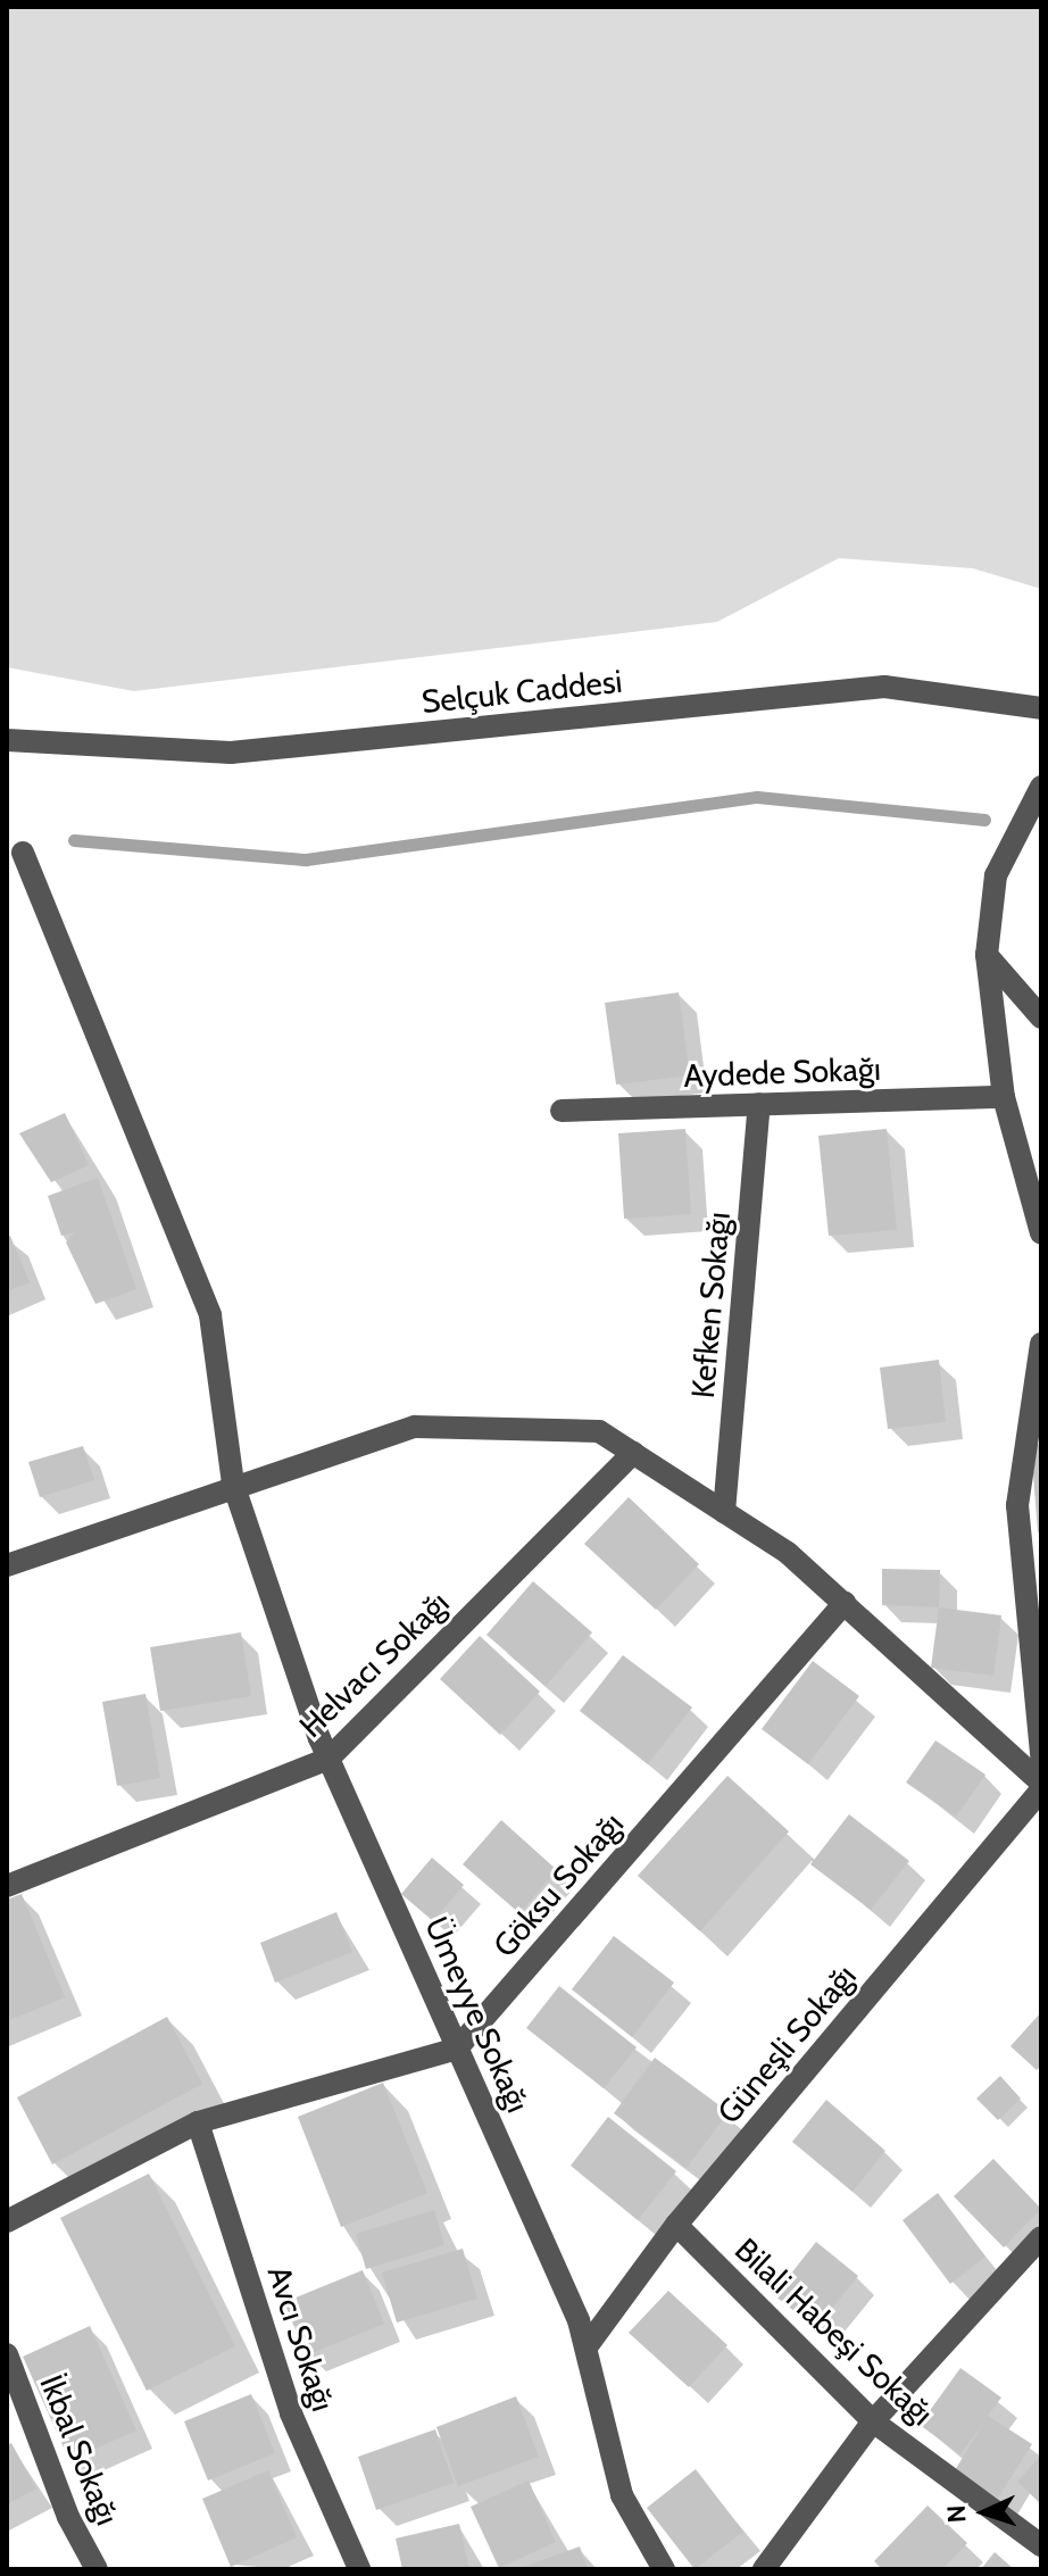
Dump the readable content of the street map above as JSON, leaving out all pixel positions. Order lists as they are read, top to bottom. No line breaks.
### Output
{"streets":{"street":["Selçuk Caddesi","Aydede Sokağı","Kefken Sokağı","Helvacı Sokağı","Göksu Sokağı","Ümeyye Sokağı","Güneşli Sokağı","Bilali Habeşi Sokağı","Avcı Sokağı","İkbal Sokağı"]},"crossings":[["Aydede Sokağı","Kefken Sokağı"],["Helvacı Sokağı","Ümeyye Sokağı"],["Göksu Sokağı","Ümeyye Sokağı"],["Ümeyye Sokağı","Güneşli Sokağı"],["Güneşli Sokağı","Bilali Habeşi Sokağı"]],"north":"left"}
